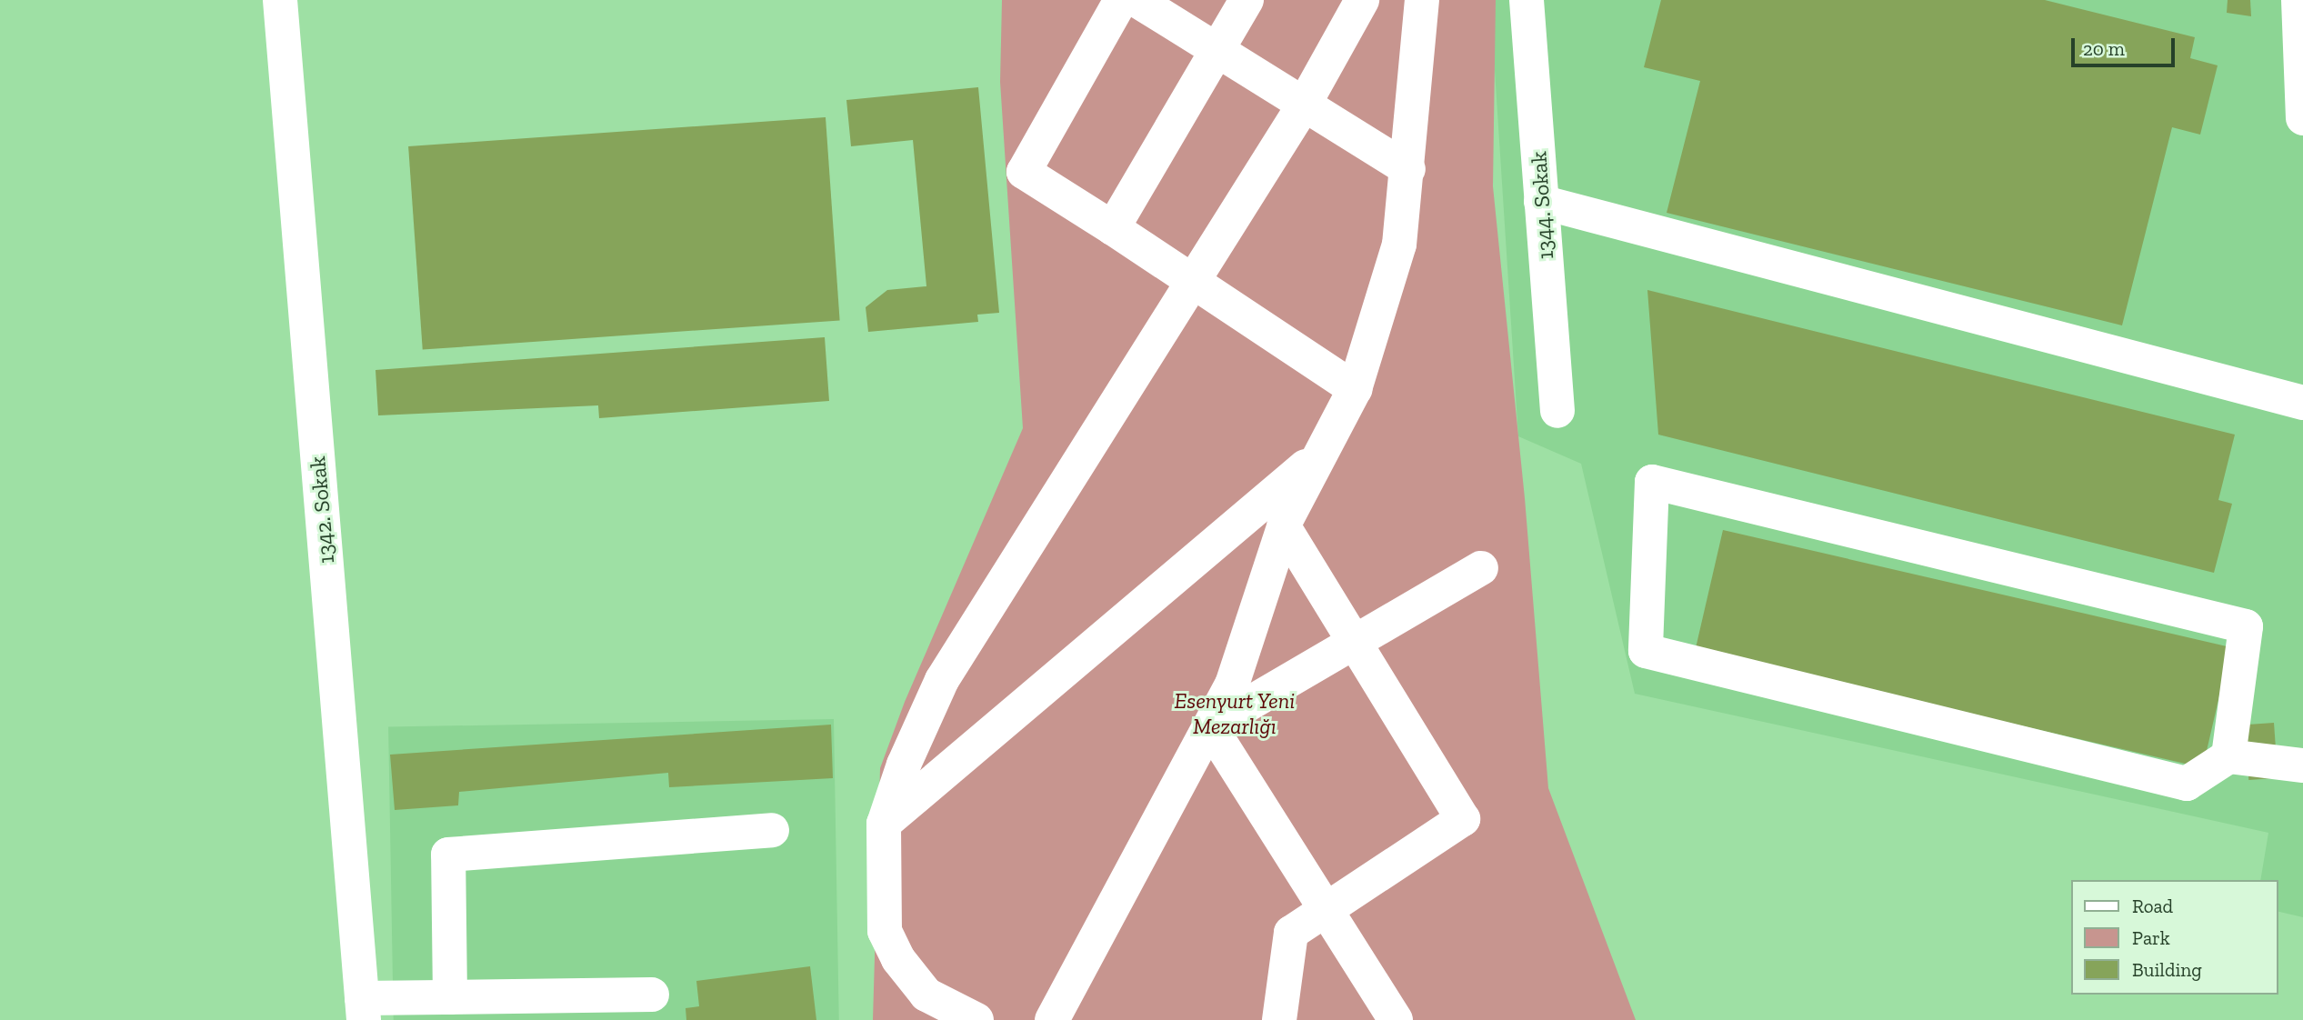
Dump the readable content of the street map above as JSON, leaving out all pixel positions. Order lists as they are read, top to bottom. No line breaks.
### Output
{"streets":{"street":["1344. Sokak","1342. Sokak"]},"parks":["Esenyurt Yeni Mezarlığı"],"legend":["Road","Park","Building"],"scale_bar":"20 m"}
